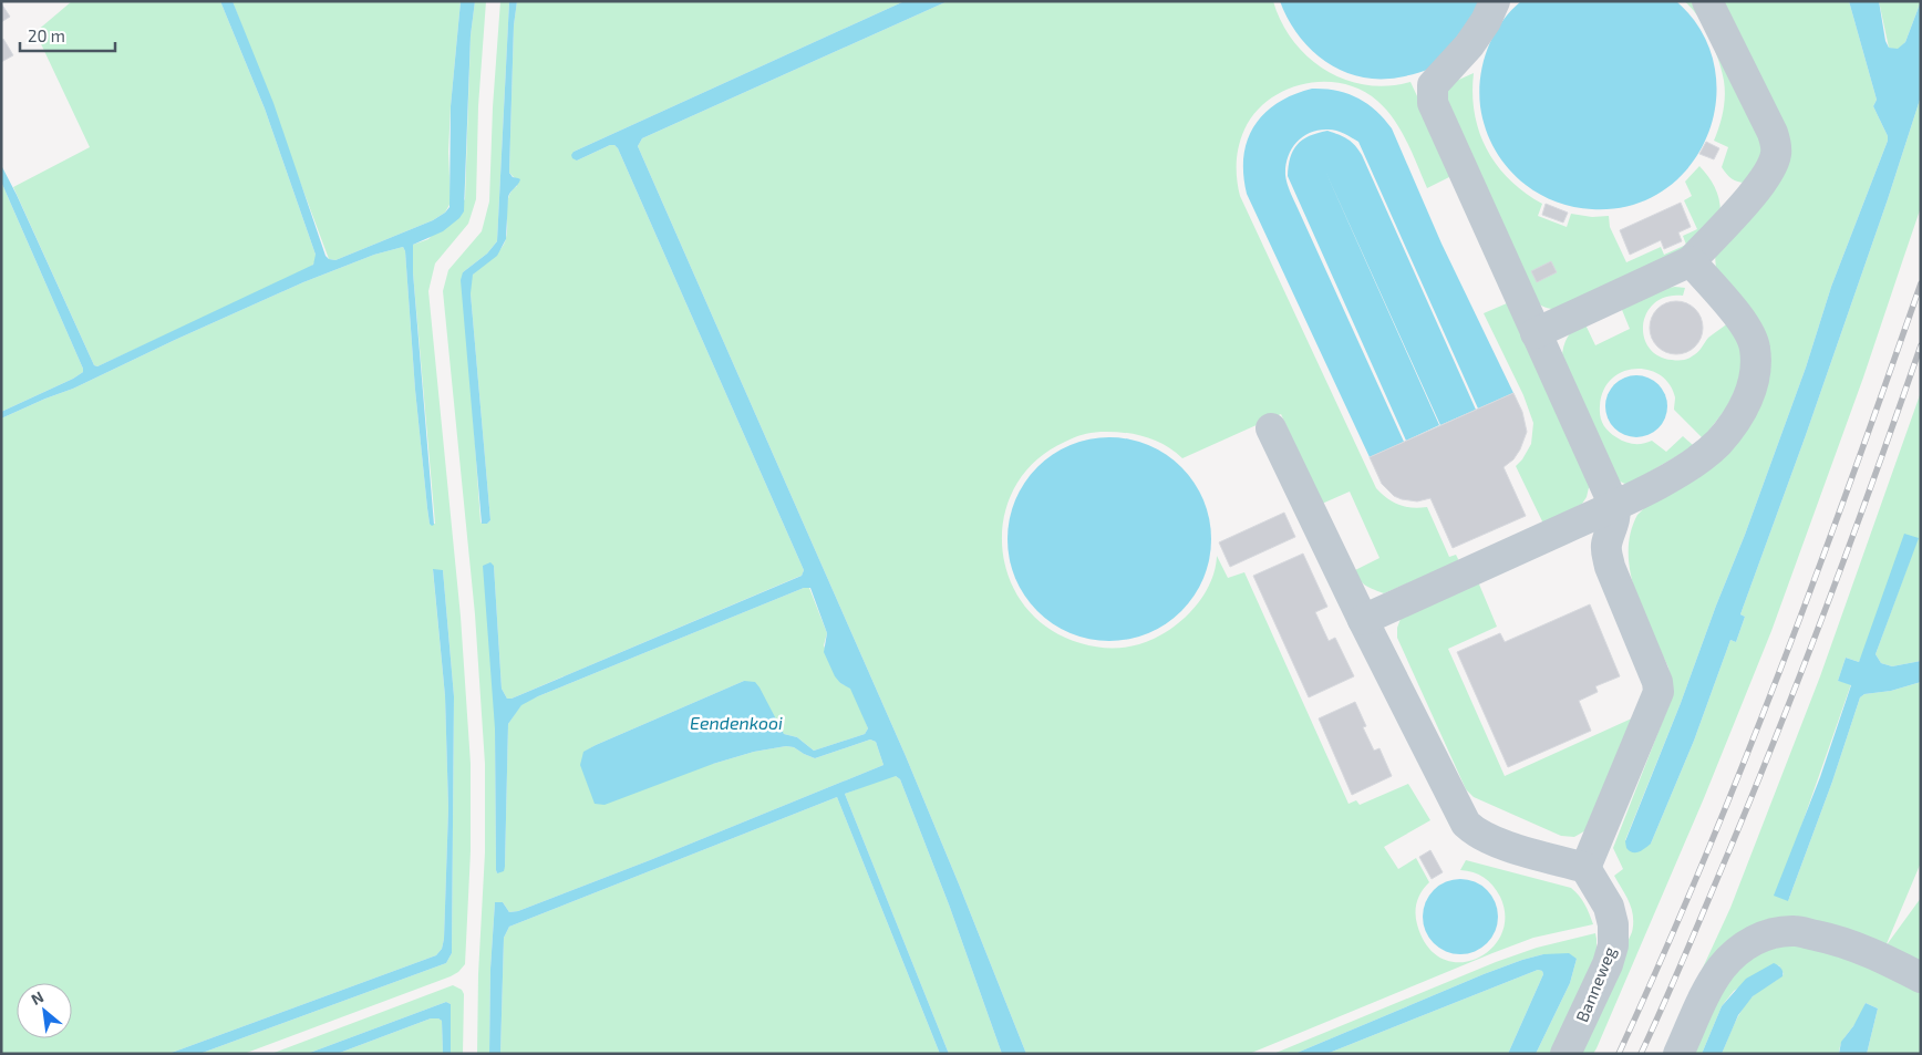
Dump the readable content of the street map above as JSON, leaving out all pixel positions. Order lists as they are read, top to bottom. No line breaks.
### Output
{"streets":{"street":["Banneweg"]},"water":["Eendenkooi"],"scale_bar":"20 m","north":"top left"}
